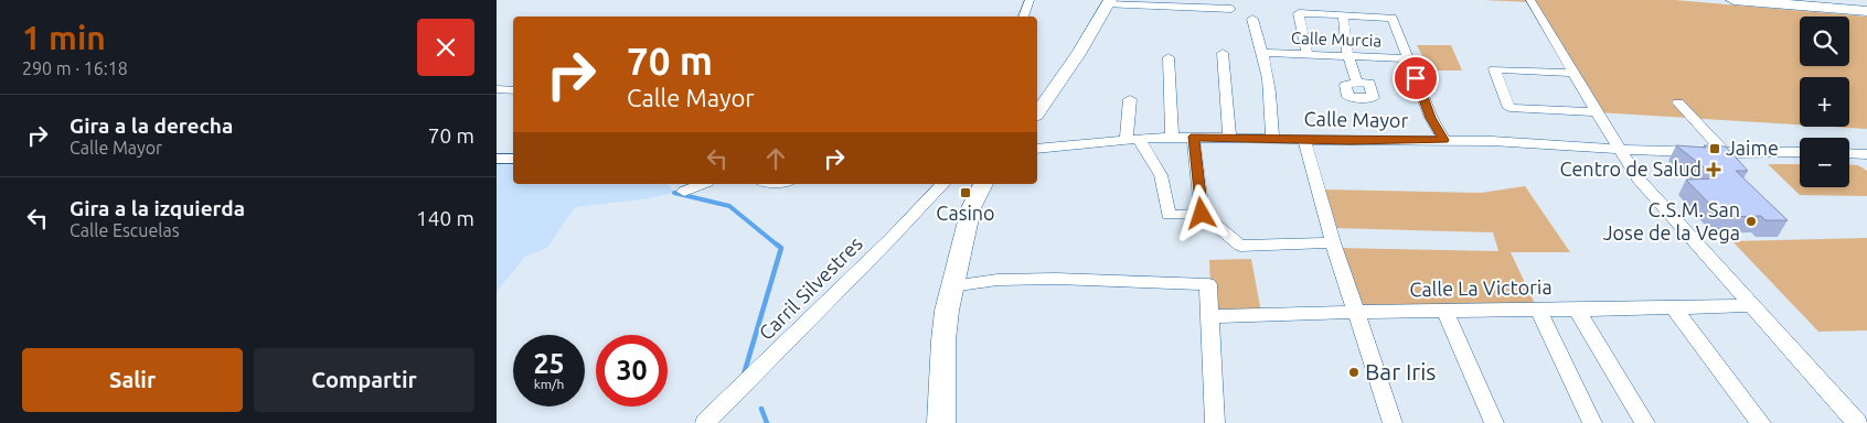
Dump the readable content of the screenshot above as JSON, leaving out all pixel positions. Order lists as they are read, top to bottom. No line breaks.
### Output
{"streets":{"street":["Calle Murcia","Calle Mayor","Carril Silvestres","Calle La Victoria"]},"places":{"transit":["Jaime","Casino"],"health":["Centro de Salud"],"other":["C.S.M. San Jose de la Vega","Bar Iris"]},"page":{"heading":["1 min","290 m · 16:18"],"map_buttons":["+","−"],"turn":["70 m","Calle Mayor"],"list":[{"name":"Gira a la derecha","note":"Calle Mayor","value":"70 m"},{"name":"Gira a la izquierda","note":"Calle Escuelas","value":"140 m"}],"speed":"25 km/h","limit":"30","buttons":["Salir","Compartir"]}}
